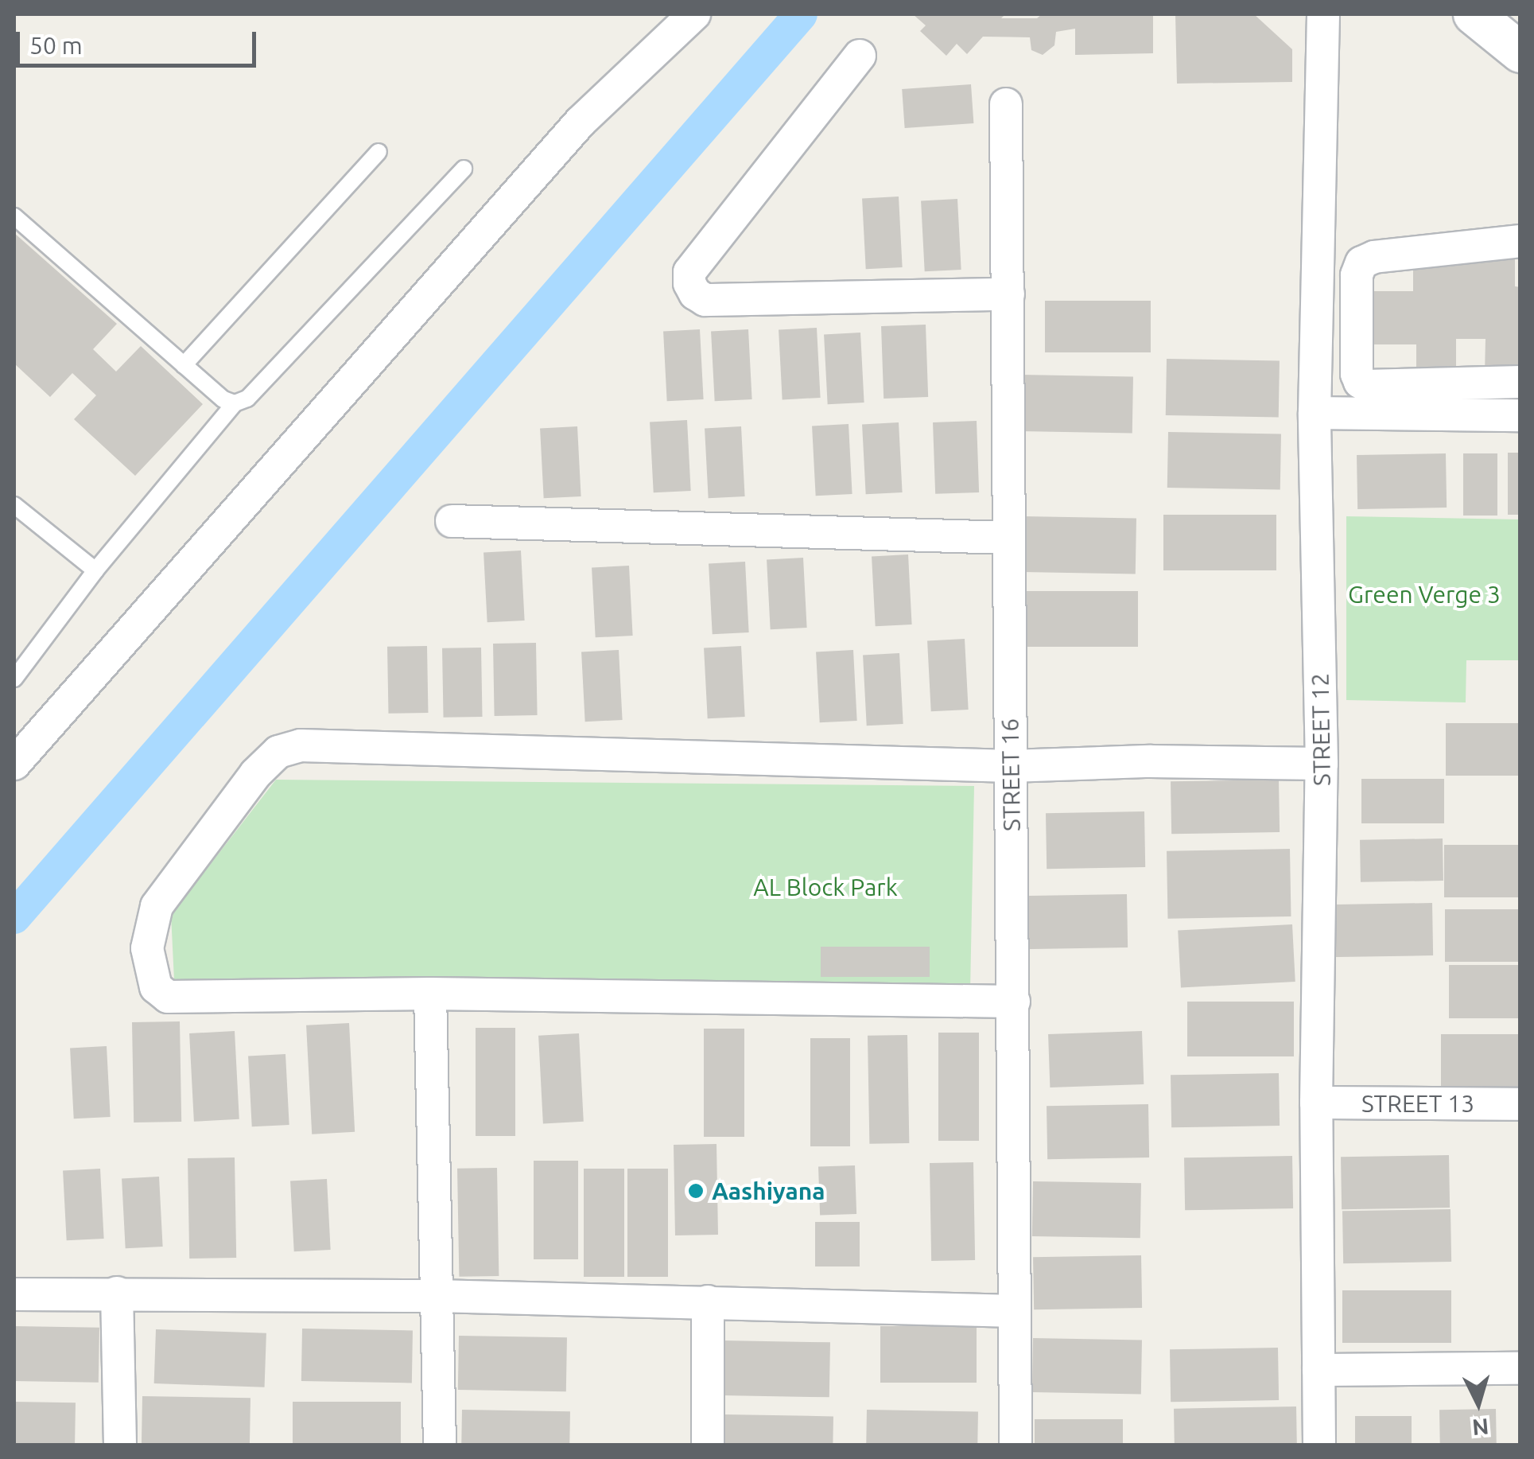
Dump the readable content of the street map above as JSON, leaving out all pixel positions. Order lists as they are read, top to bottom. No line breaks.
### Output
{"streets":{"street":["STREET 12","STREET 16","STREET 13"]},"crossings":[["STREET 12","STREET 13"]],"parks":["Green Verge 3","AL Block Park"],"places":["Aashiyana"],"scale_bar":"50 m","north":"bottom"}
